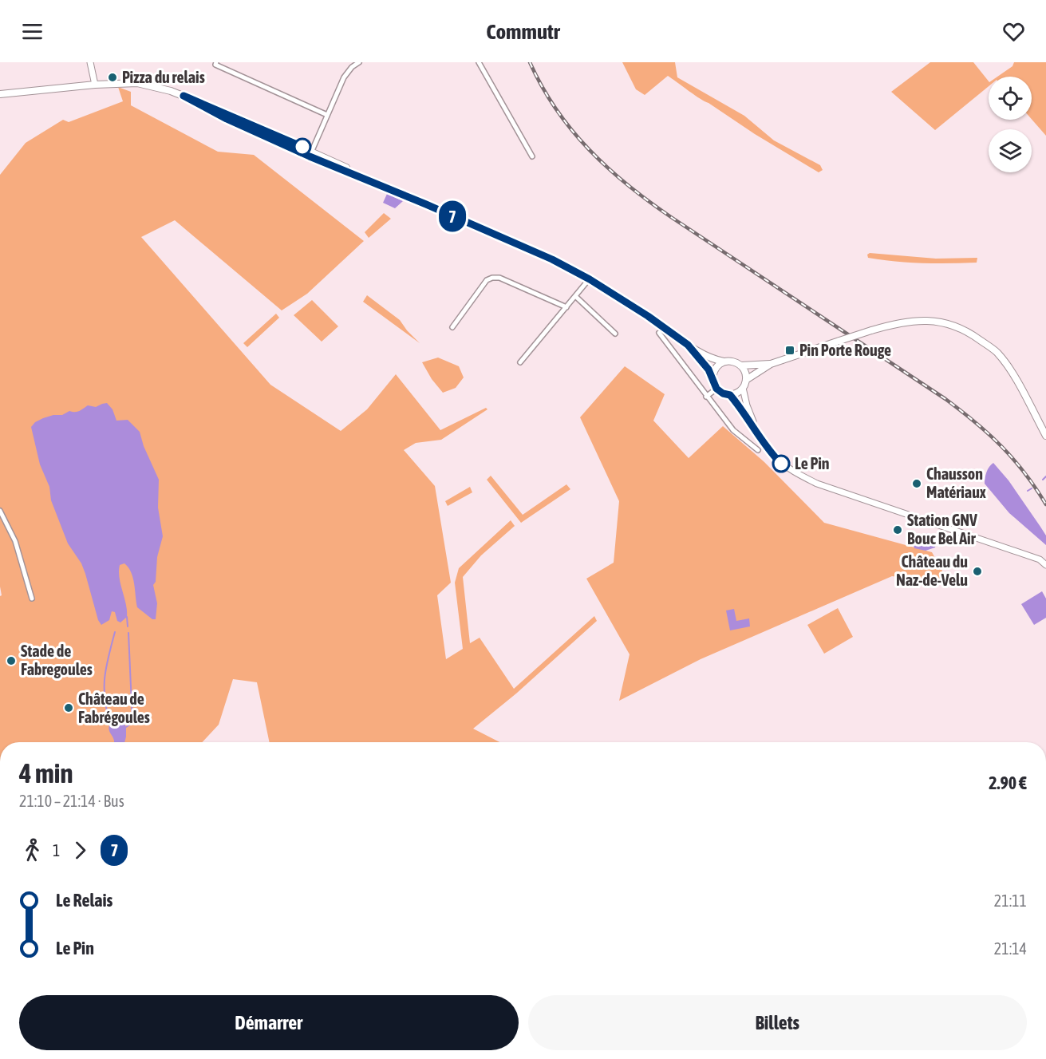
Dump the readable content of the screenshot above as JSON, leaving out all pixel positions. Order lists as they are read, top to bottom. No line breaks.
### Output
{"places":{"other":["Pizza du relais","Le Pin","Chausson Matériaux","Station GNV Bouc Bel Air","Château du Naz-de-Velu","Stade de Fabregoules","Château de Fabrégoules"],"transit":["Pin Porte Rouge"]},"lines":["bus line 7"],"page":{"header":"Commutr","on_map":"7","heading":["4 min","21:10 – 21:14 · Bus","2.90 €"],"legs":["1","7"],"list":[{"name":"Le Relais","value":"21:11"},{"name":"Le Pin","value":"21:14"}],"buttons":["Démarrer","Billets"]}}
